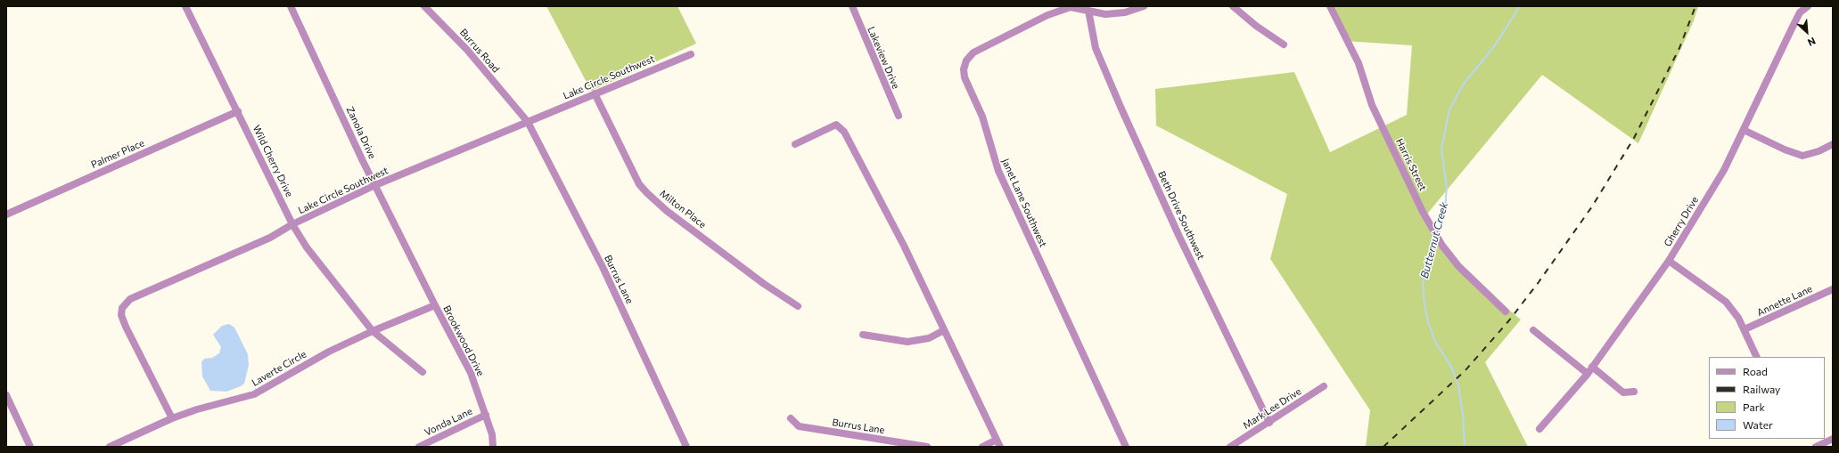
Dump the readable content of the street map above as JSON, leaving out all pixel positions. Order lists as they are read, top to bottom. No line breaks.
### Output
{"streets":{"street":["Burrus Road","Lakeview Drive","Lake Circle Southwest","Zanola Drive","Palmer Place","Wild Cherry Drive","Harris Street","Janet Lane Southwest","Milton Place","Beth Drive Southwest","Gherry Drive","Burrus Lane","Annette Lane","Brookwood Drive","Laverte Circle","Mark Lee Drive","Vonda Lane"]},"crossings":[["Burrus Road","Lake Circle Southwest"],["Burrus Road","Burrus Lane"],["Lake Circle Southwest","Zanola Drive"],["Lake Circle Southwest","Wild Cherry Drive"],["Lake Circle Southwest","Milton Place"],["Lake Circle Southwest","Burrus Lane"],["Lake Circle Southwest","Laverte Circle"],["Zanola Drive","Brookwood Drive"],["Zanola Drive","Laverte Circle"],["Palmer Place","Wild Cherry Drive"],["Wild Cherry Drive","Laverte Circle"],["Janet Lane Southwest","Beth Drive Southwest"],["Beth Drive Southwest","Mark Lee Drive"],["Brookwood Drive","Laverte Circle"],["Brookwood Drive","Vonda Lane"]],"water":["Butternut Creek"],"legend":["Road","Railway","Park","Water"],"north":"bottom right"}
